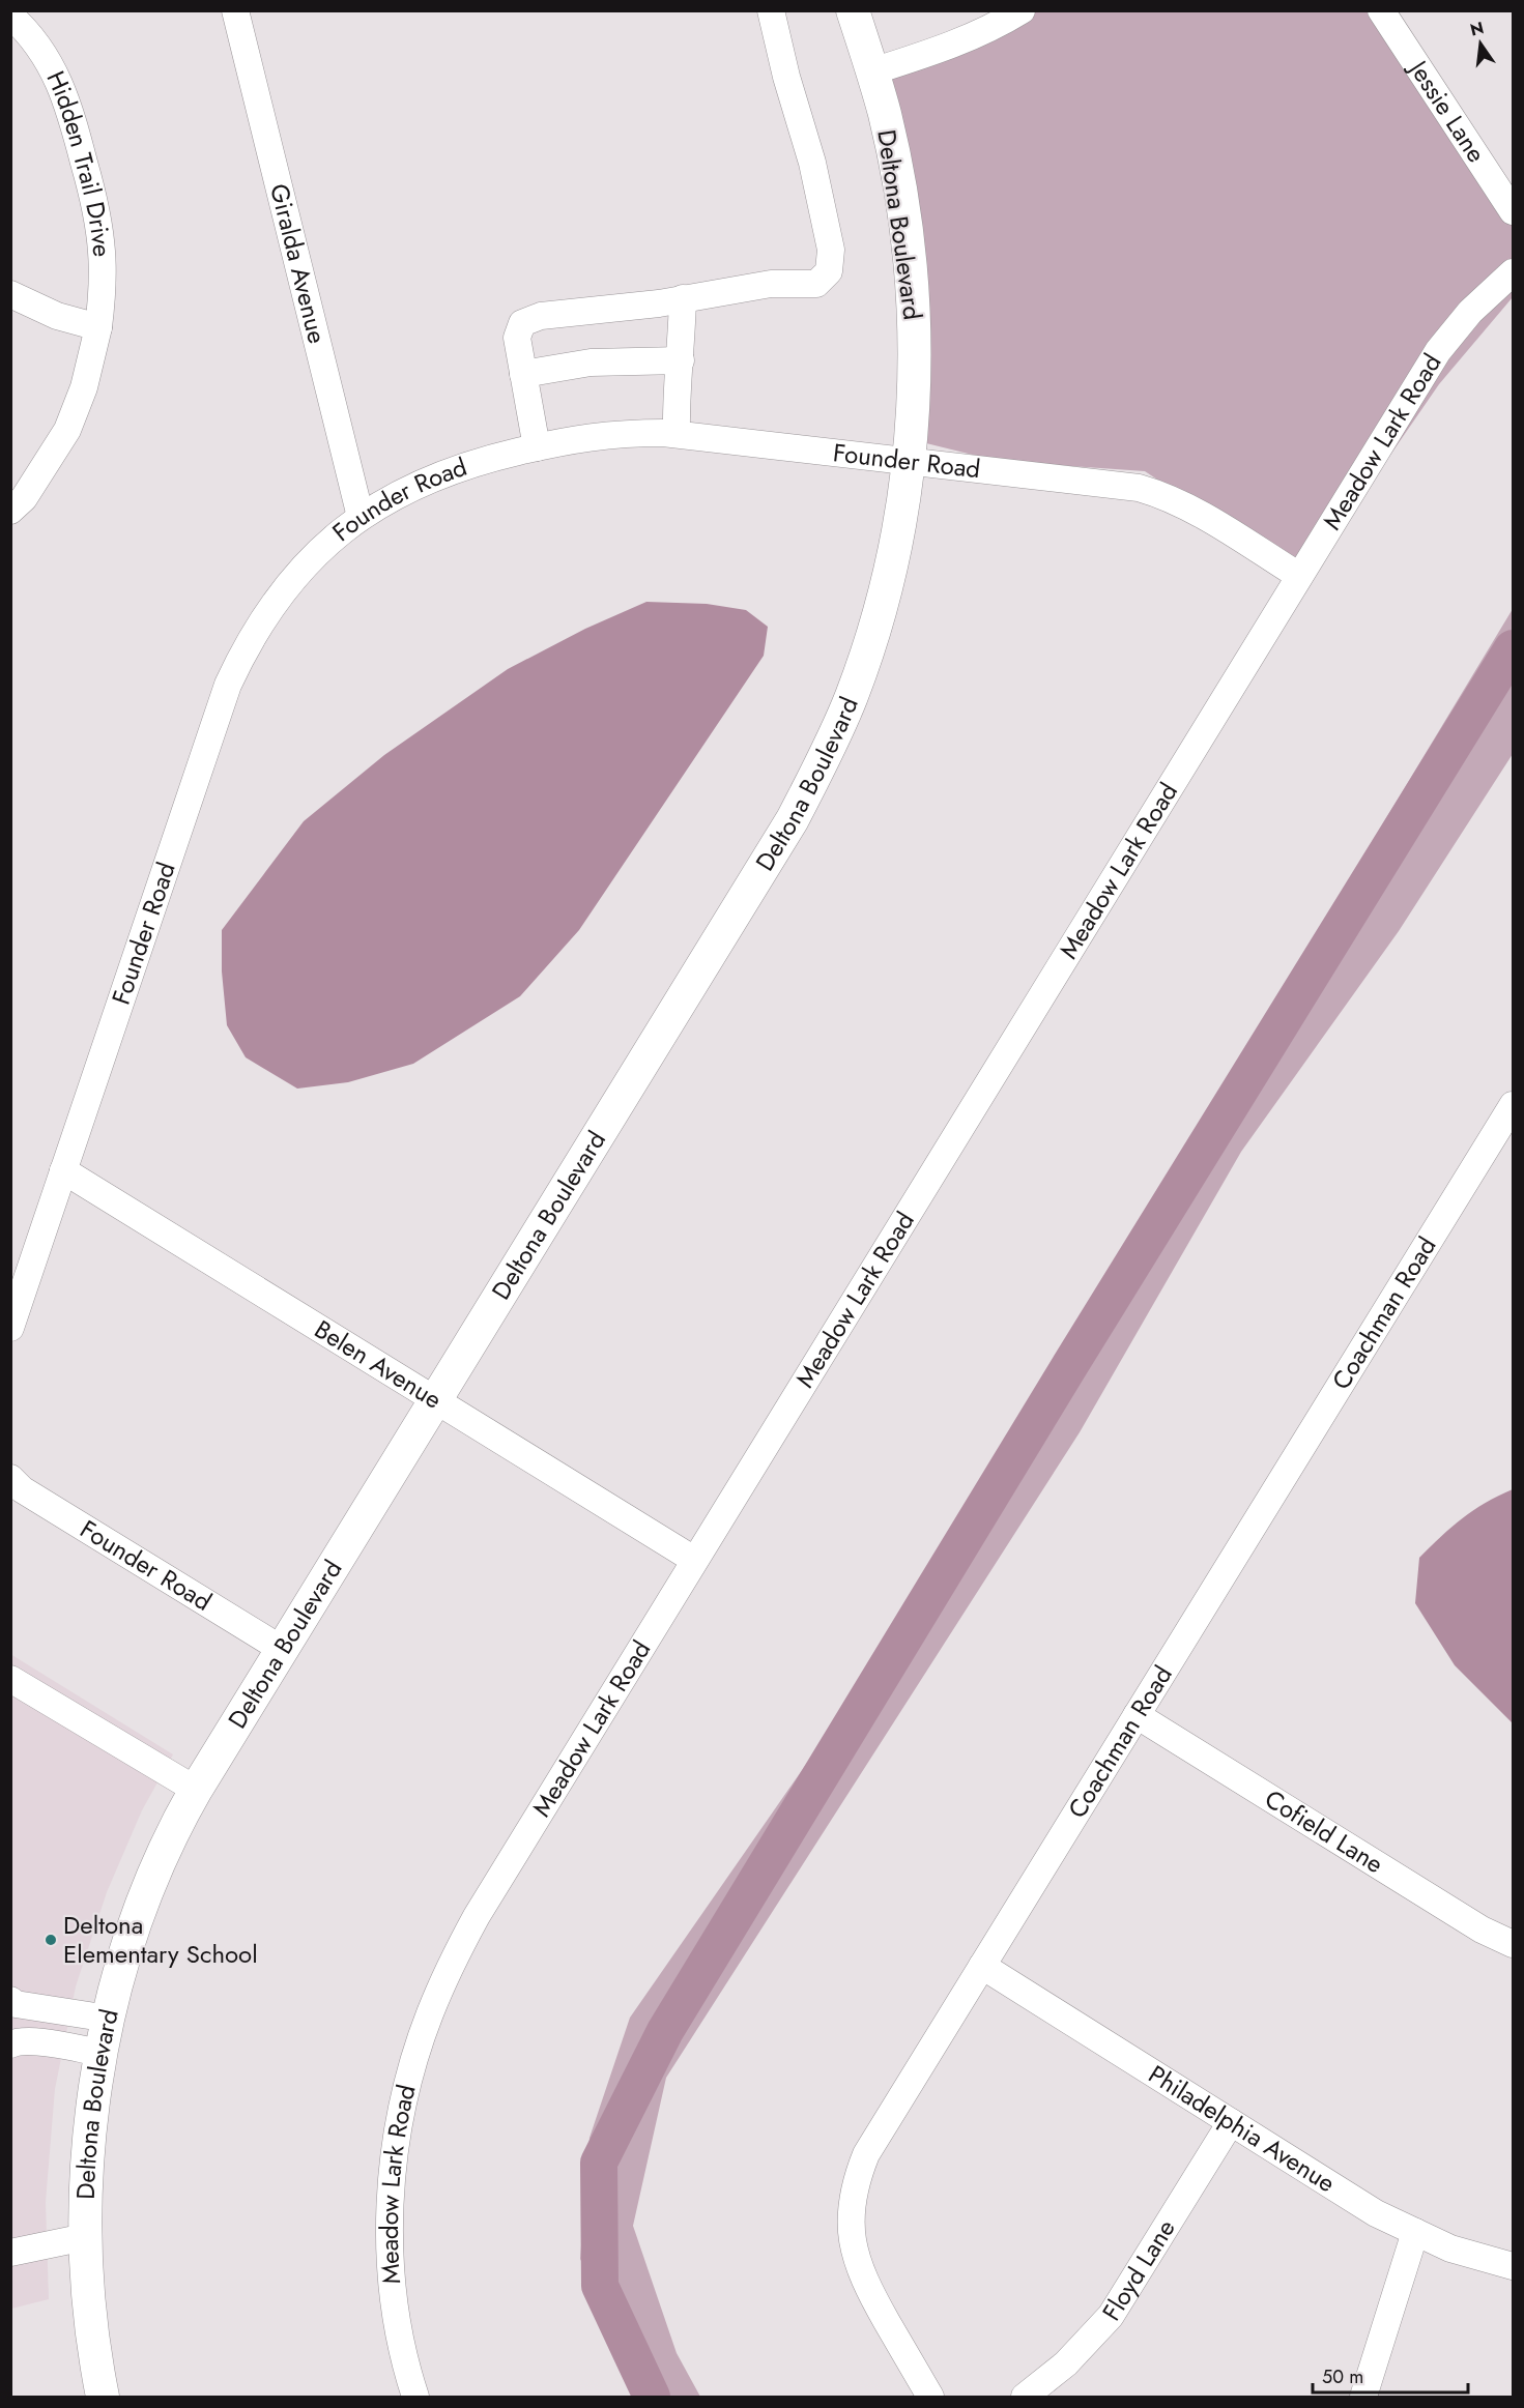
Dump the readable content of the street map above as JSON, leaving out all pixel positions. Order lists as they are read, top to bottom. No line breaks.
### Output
{"streets":{"main road":["Deltona Boulevard"],"street":["Jessie Lane","Hidden Trail Drive","Giralda Avenue","Meadow Lark Road","Founder Road","Coachman Road","Belen Avenue","Cofield Lane","Philadelphia Avenue","Floyd Lane"]},"crossings":[["Deltona Boulevard","Founder Road"],["Deltona Boulevard","Belen Avenue"],["Giralda Avenue","Founder Road"],["Meadow Lark Road","Founder Road"],["Meadow Lark Road","Belen Avenue"],["Founder Road","Belen Avenue"],["Coachman Road","Cofield Lane"],["Coachman Road","Philadelphia Avenue"],["Philadelphia Avenue","Floyd Lane"]],"places":["Deltona Elementary School"],"scale_bar":"50 m","north":"top"}
